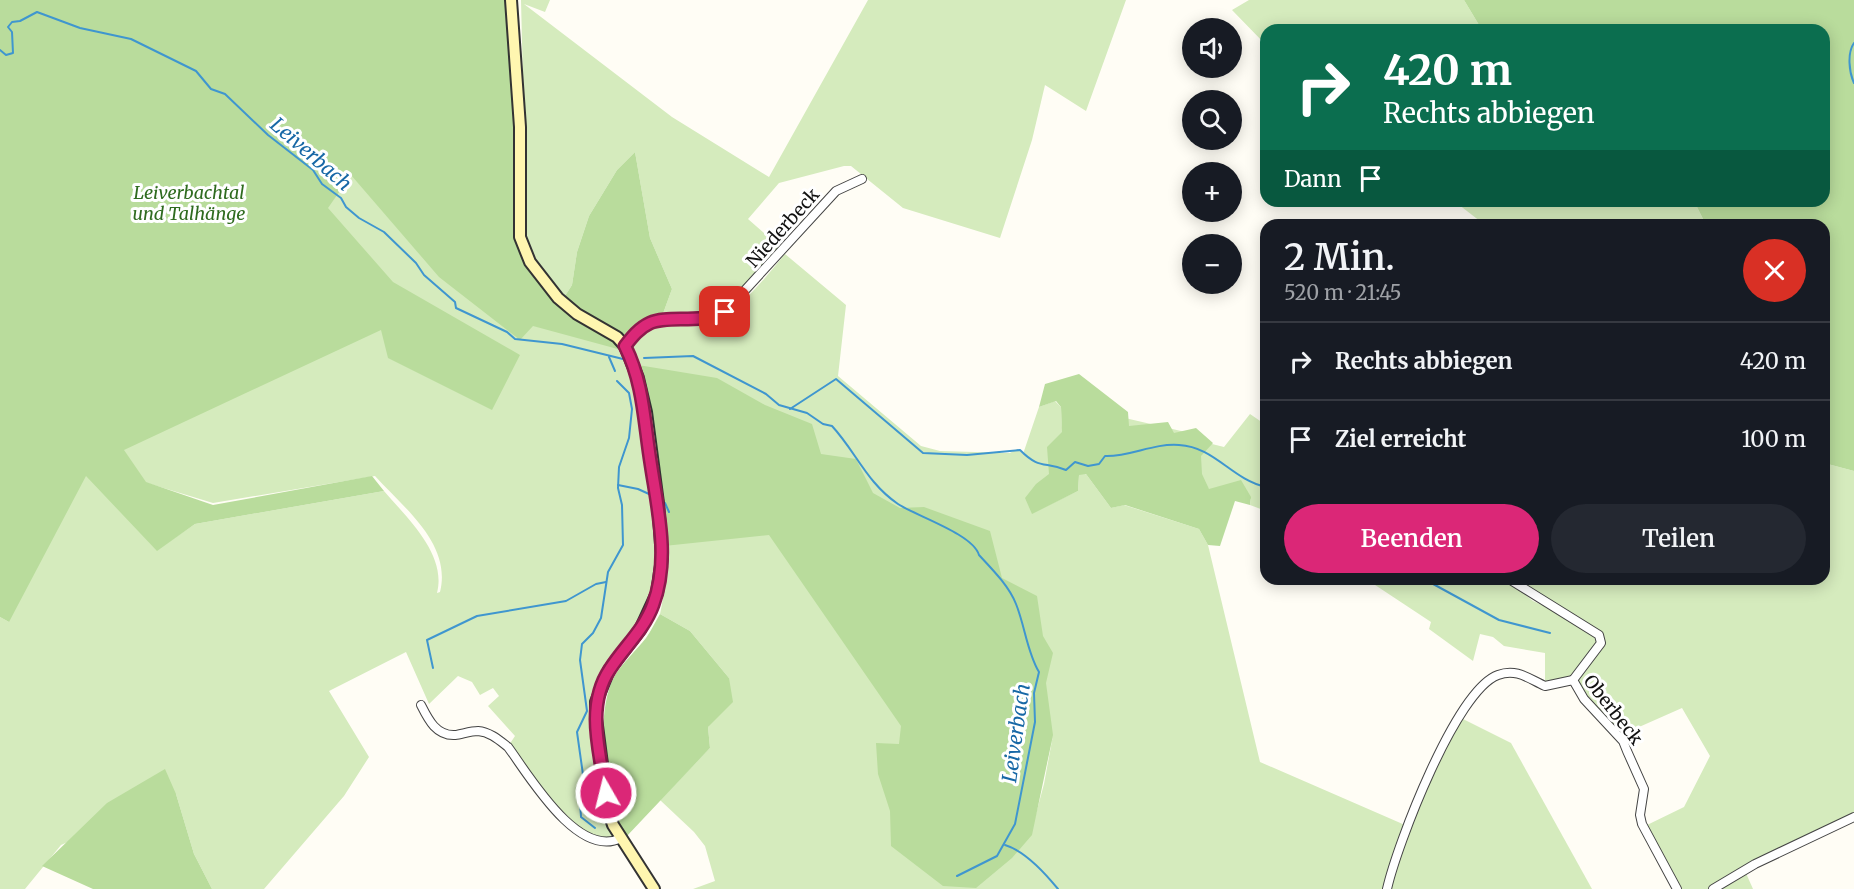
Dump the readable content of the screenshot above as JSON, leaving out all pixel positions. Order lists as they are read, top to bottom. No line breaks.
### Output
{"streets":{"street":["Niederbeck","Oberbeck"]},"water":["Leiverbach"],"parks":["Leiverbachtal und Talhänge"],"page":{"map_buttons":["+","−"],"turn":["420 m","Rechts abbiegen"],"then":"Dann","heading":["2 Min.","520 m · 21:45"],"list":[{"name":"Rechts abbiegen","value":"420 m"},{"name":"Ziel erreicht","value":"100 m"}],"buttons":["Beenden","Teilen"]}}
